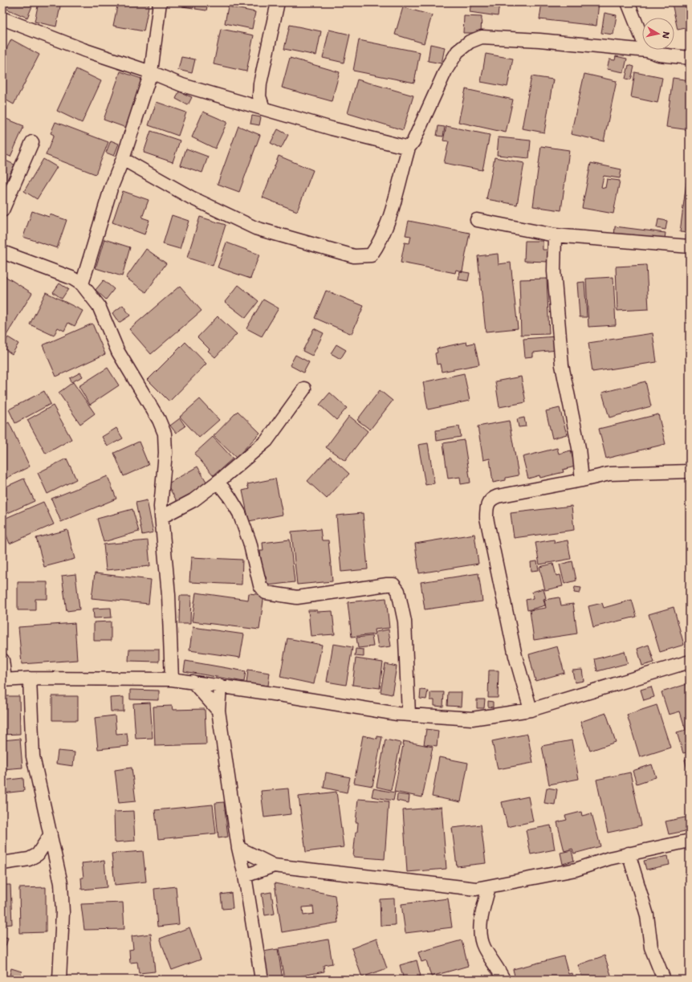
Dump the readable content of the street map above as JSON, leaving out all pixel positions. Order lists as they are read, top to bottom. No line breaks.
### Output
{"north":"right"}
